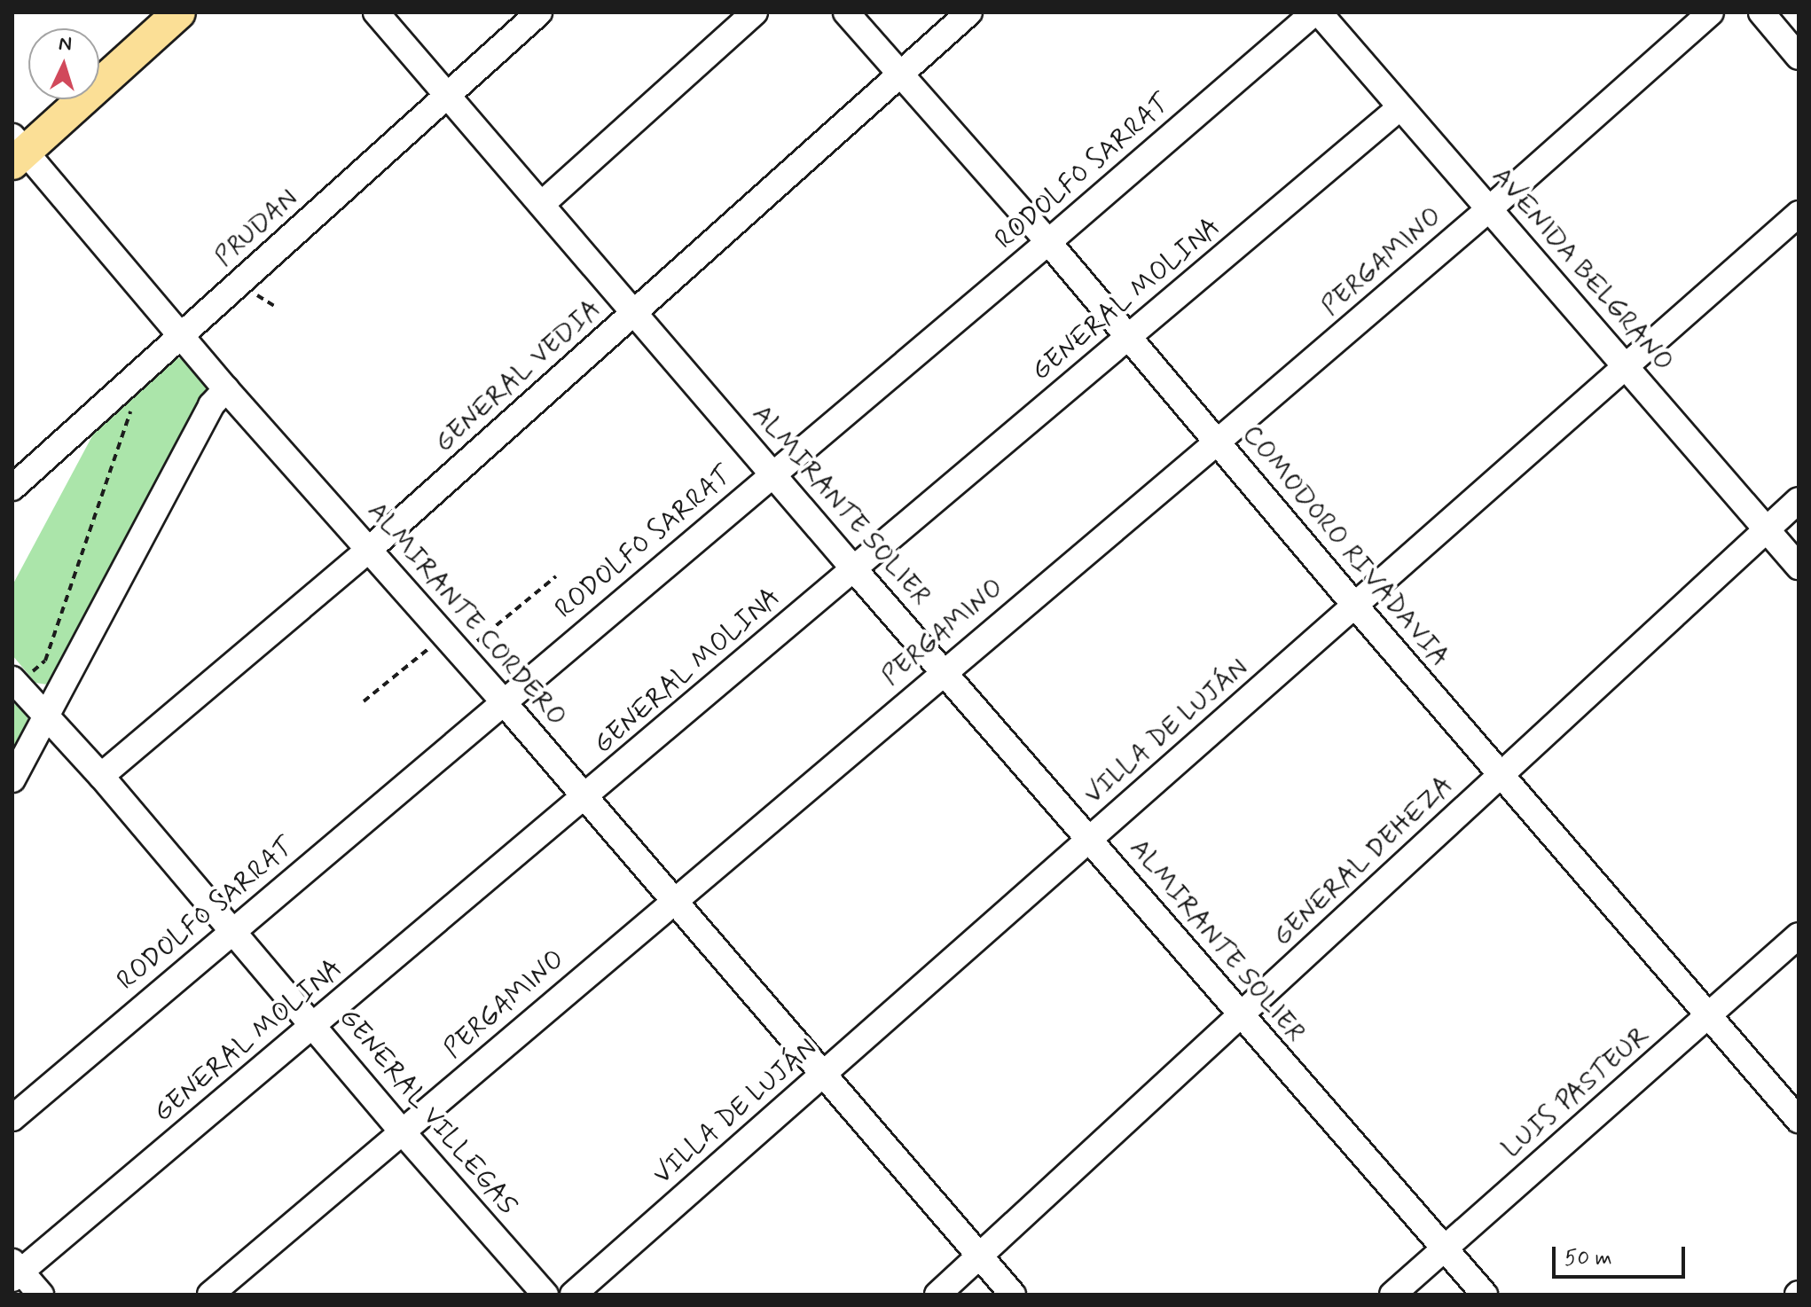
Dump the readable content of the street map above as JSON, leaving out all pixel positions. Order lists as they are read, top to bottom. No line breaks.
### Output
{"streets":{"street":["RODOLFO SARRAT","PRUDAN","PERGAMINO","AVENIDA BELGRANO","GENERAL MOLINA","GENERAL VEDIA","ALMIRANTE SOLIER","COMODORO RIVADAVIA","ALMIRANTE CORDERO","VILLA DE LUJÁN","GENERAL DEHEZA","LUIS PASTEUR","GENERAL VILLEGAS"]},"crossings":[["RODOLFO SARRAT","AVENIDA BELGRANO"],["RODOLFO SARRAT","ALMIRANTE SOLIER"],["RODOLFO SARRAT","COMODORO RIVADAVIA"],["RODOLFO SARRAT","ALMIRANTE CORDERO"],["RODOLFO SARRAT","GENERAL VILLEGAS"],["PRUDAN","ALMIRANTE SOLIER"],["PRUDAN","ALMIRANTE CORDERO"],["PERGAMINO","AVENIDA BELGRANO"],["PERGAMINO","ALMIRANTE SOLIER"],["PERGAMINO","COMODORO RIVADAVIA"],["PERGAMINO","ALMIRANTE CORDERO"],["PERGAMINO","GENERAL VILLEGAS"],["AVENIDA BELGRANO","GENERAL MOLINA"],["AVENIDA BELGRANO","VILLA DE LUJÁN"],["AVENIDA BELGRANO","GENERAL DEHEZA"],["GENERAL MOLINA","ALMIRANTE SOLIER"],["GENERAL MOLINA","COMODORO RIVADAVIA"],["GENERAL MOLINA","ALMIRANTE CORDERO"],["GENERAL MOLINA","GENERAL VILLEGAS"],["GENERAL VEDIA","ALMIRANTE SOLIER"],["GENERAL VEDIA","COMODORO RIVADAVIA"],["GENERAL VEDIA","ALMIRANTE CORDERO"],["GENERAL VEDIA","GENERAL VILLEGAS"],["ALMIRANTE SOLIER","VILLA DE LUJÁN"],["ALMIRANTE SOLIER","GENERAL DEHEZA"],["ALMIRANTE SOLIER","LUIS PASTEUR"],["COMODORO RIVADAVIA","VILLA DE LUJÁN"],["COMODORO RIVADAVIA","GENERAL DEHEZA"],["COMODORO RIVADAVIA","LUIS PASTEUR"],["ALMIRANTE CORDERO","VILLA DE LUJÁN"],["ALMIRANTE CORDERO","GENERAL DEHEZA"]],"scale_bar":"50 m","north":"top"}
